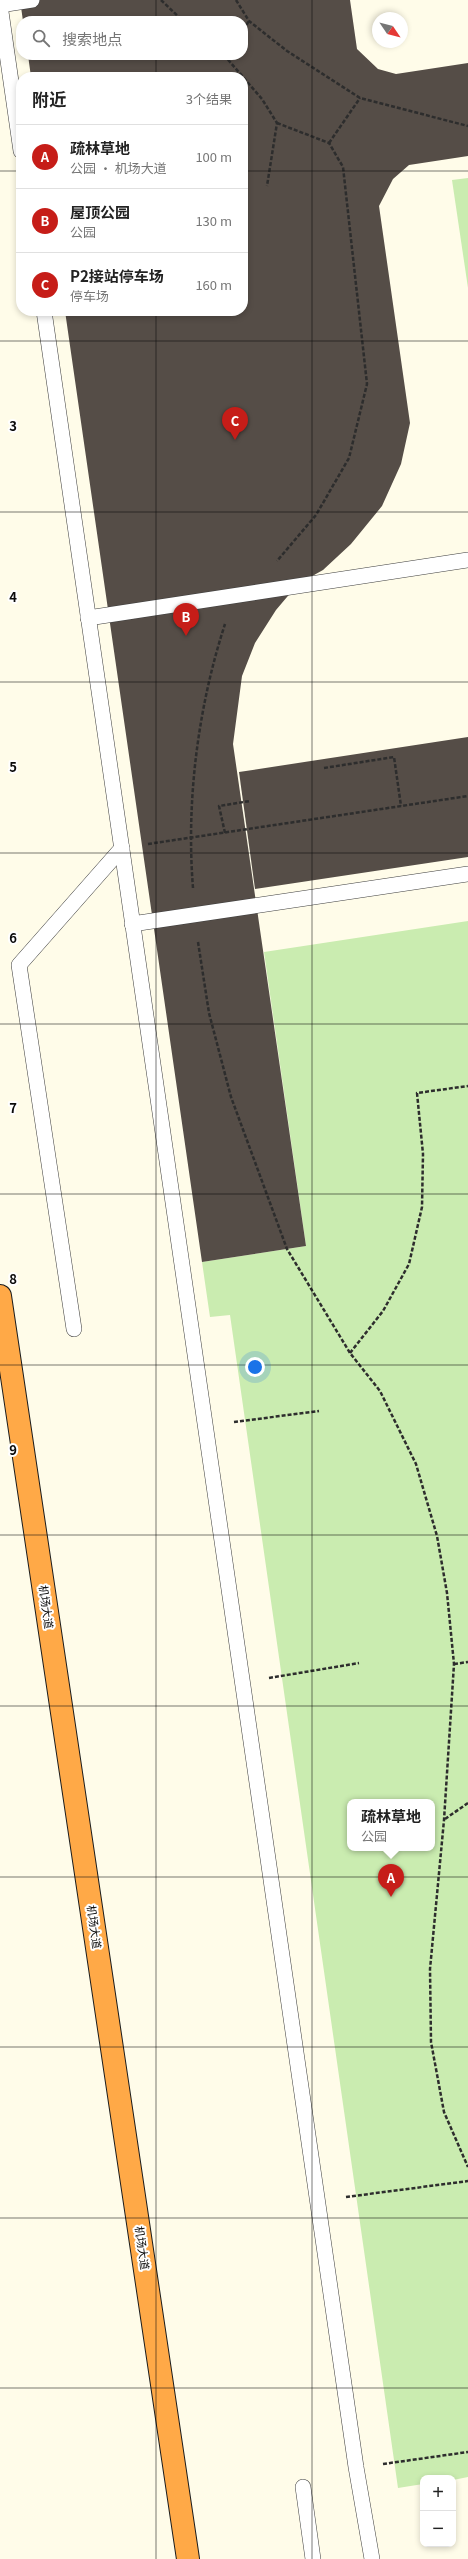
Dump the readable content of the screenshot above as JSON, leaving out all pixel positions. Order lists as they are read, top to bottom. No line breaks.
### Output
{"streets":{"highway":["机场大道"]},"north":"bottom right","page":{"search":"搜索地点","heading":["附近","3个结果"],"list":[{"mark":"A","name":"疏林草地","note":"公园 · 机场大道","value":"100 m"},{"mark":"B","name":"屋顶公园","note":"公园","value":"130 m"},{"mark":"C","name":"P2接站停车场","note":"停车场","value":"160 m"}],"pins":["C","B","A"],"popup":["疏林草地","公园"],"map_buttons":["+","−"]},"grid":{"rows":["3","4","5","6","7","8","9"]}}
